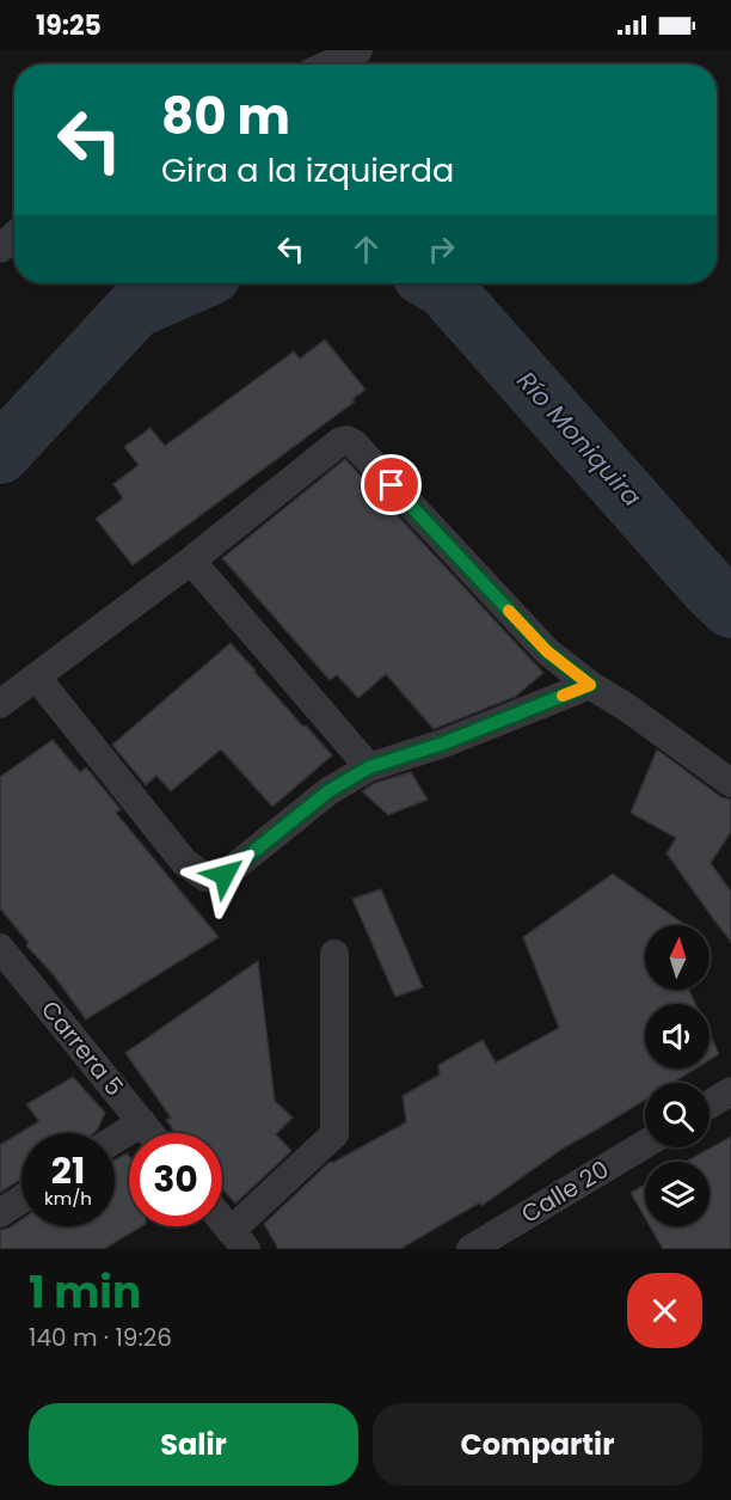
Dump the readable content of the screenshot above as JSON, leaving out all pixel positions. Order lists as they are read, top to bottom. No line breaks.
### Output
{"streets":{"street":["Carrera 5","Calle 20"]},"water":["Río Moniquira"],"north":"top","page":{"status":"19:25","turn":["80 m","Gira a la izquierda"],"speed":"21 km/h","limit":"30","heading":["1 min","140 m · 19:26"],"buttons":["Salir","Compartir"]}}
